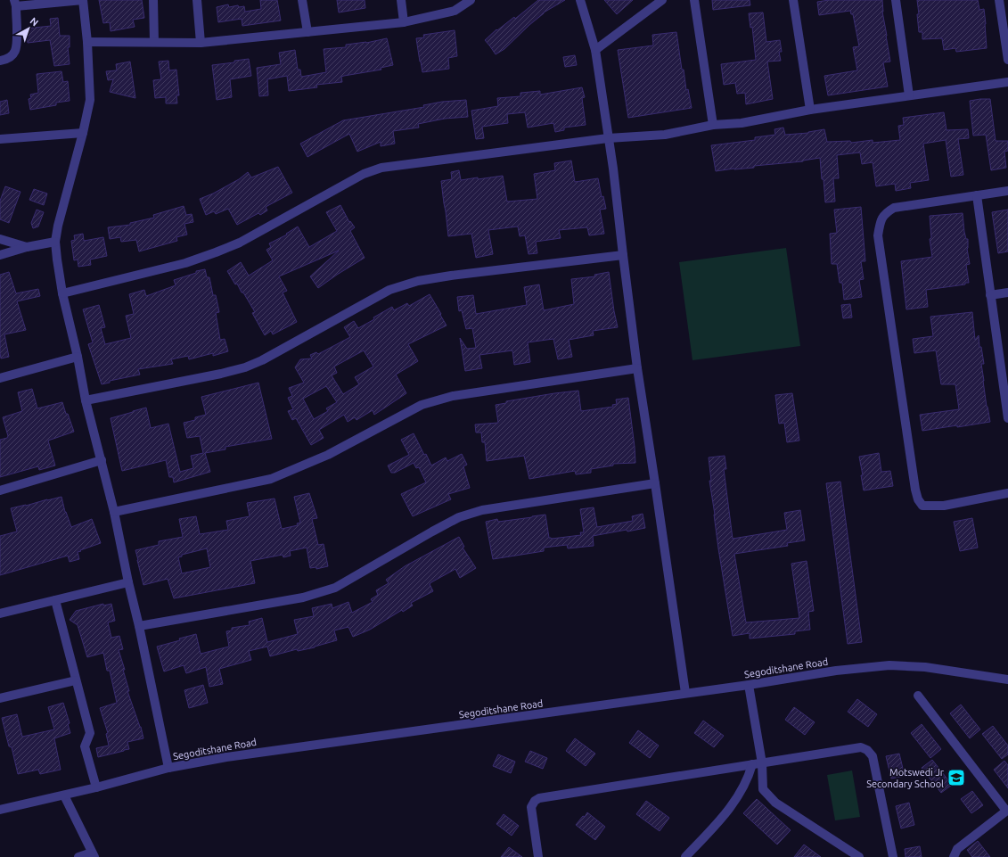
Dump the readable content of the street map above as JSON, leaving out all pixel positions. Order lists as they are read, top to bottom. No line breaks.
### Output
{"streets":{"street":["Segoditshane Road"]},"places":{"school or university":["Motswedi Jr Secondary School"]},"north":"top right"}
